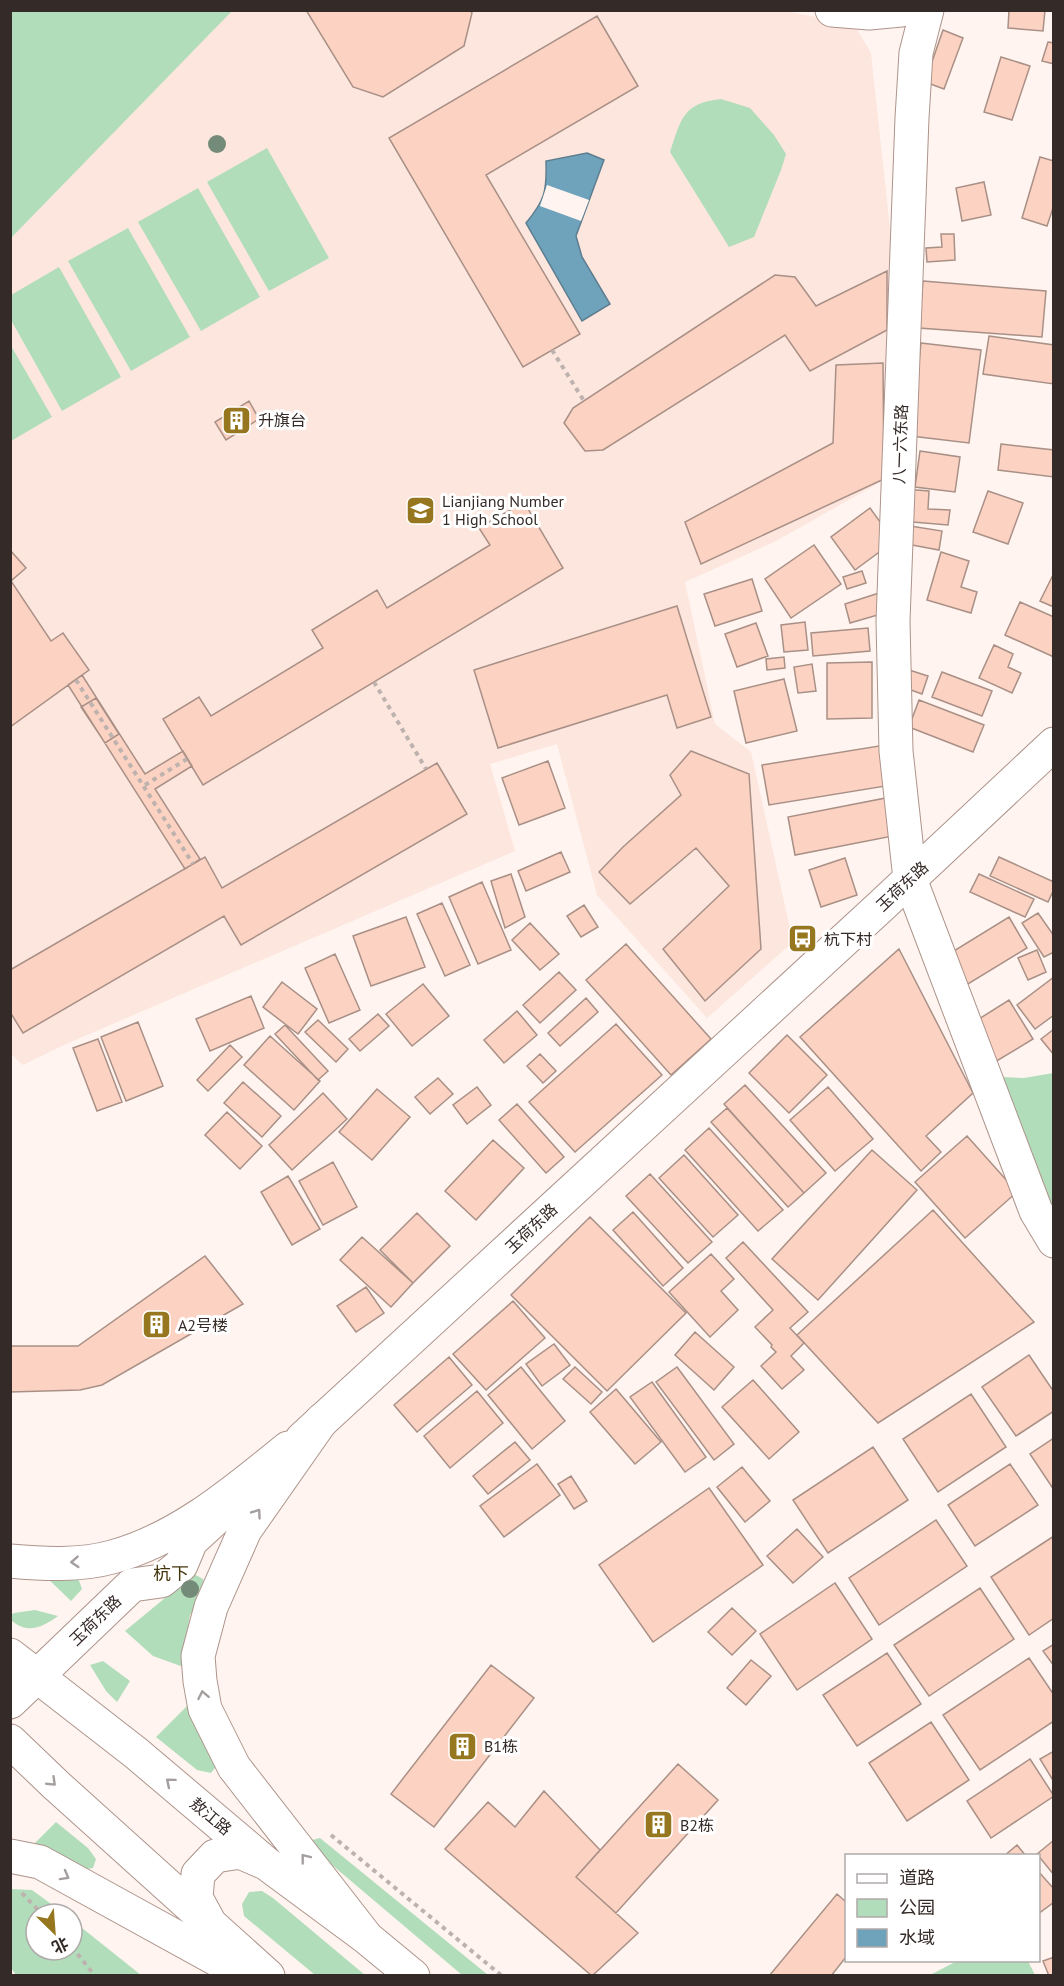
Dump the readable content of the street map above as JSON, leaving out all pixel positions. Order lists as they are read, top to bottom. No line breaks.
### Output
{"streets":{"main road":["八一六东路","玉荷东路","敖江路"]},"crossings":[["八一六东路","玉荷东路"],["玉荷东路","敖江路"]],"districts":["杭下"],"places":{"building":["升旗台","A2号楼","B1栋","B2栋"],"school or university":["Lianjiang Number 1 High School"],"bus stop":["杭下村"]},"legend":["道路","公园","水域"],"north":"bottom right"}
